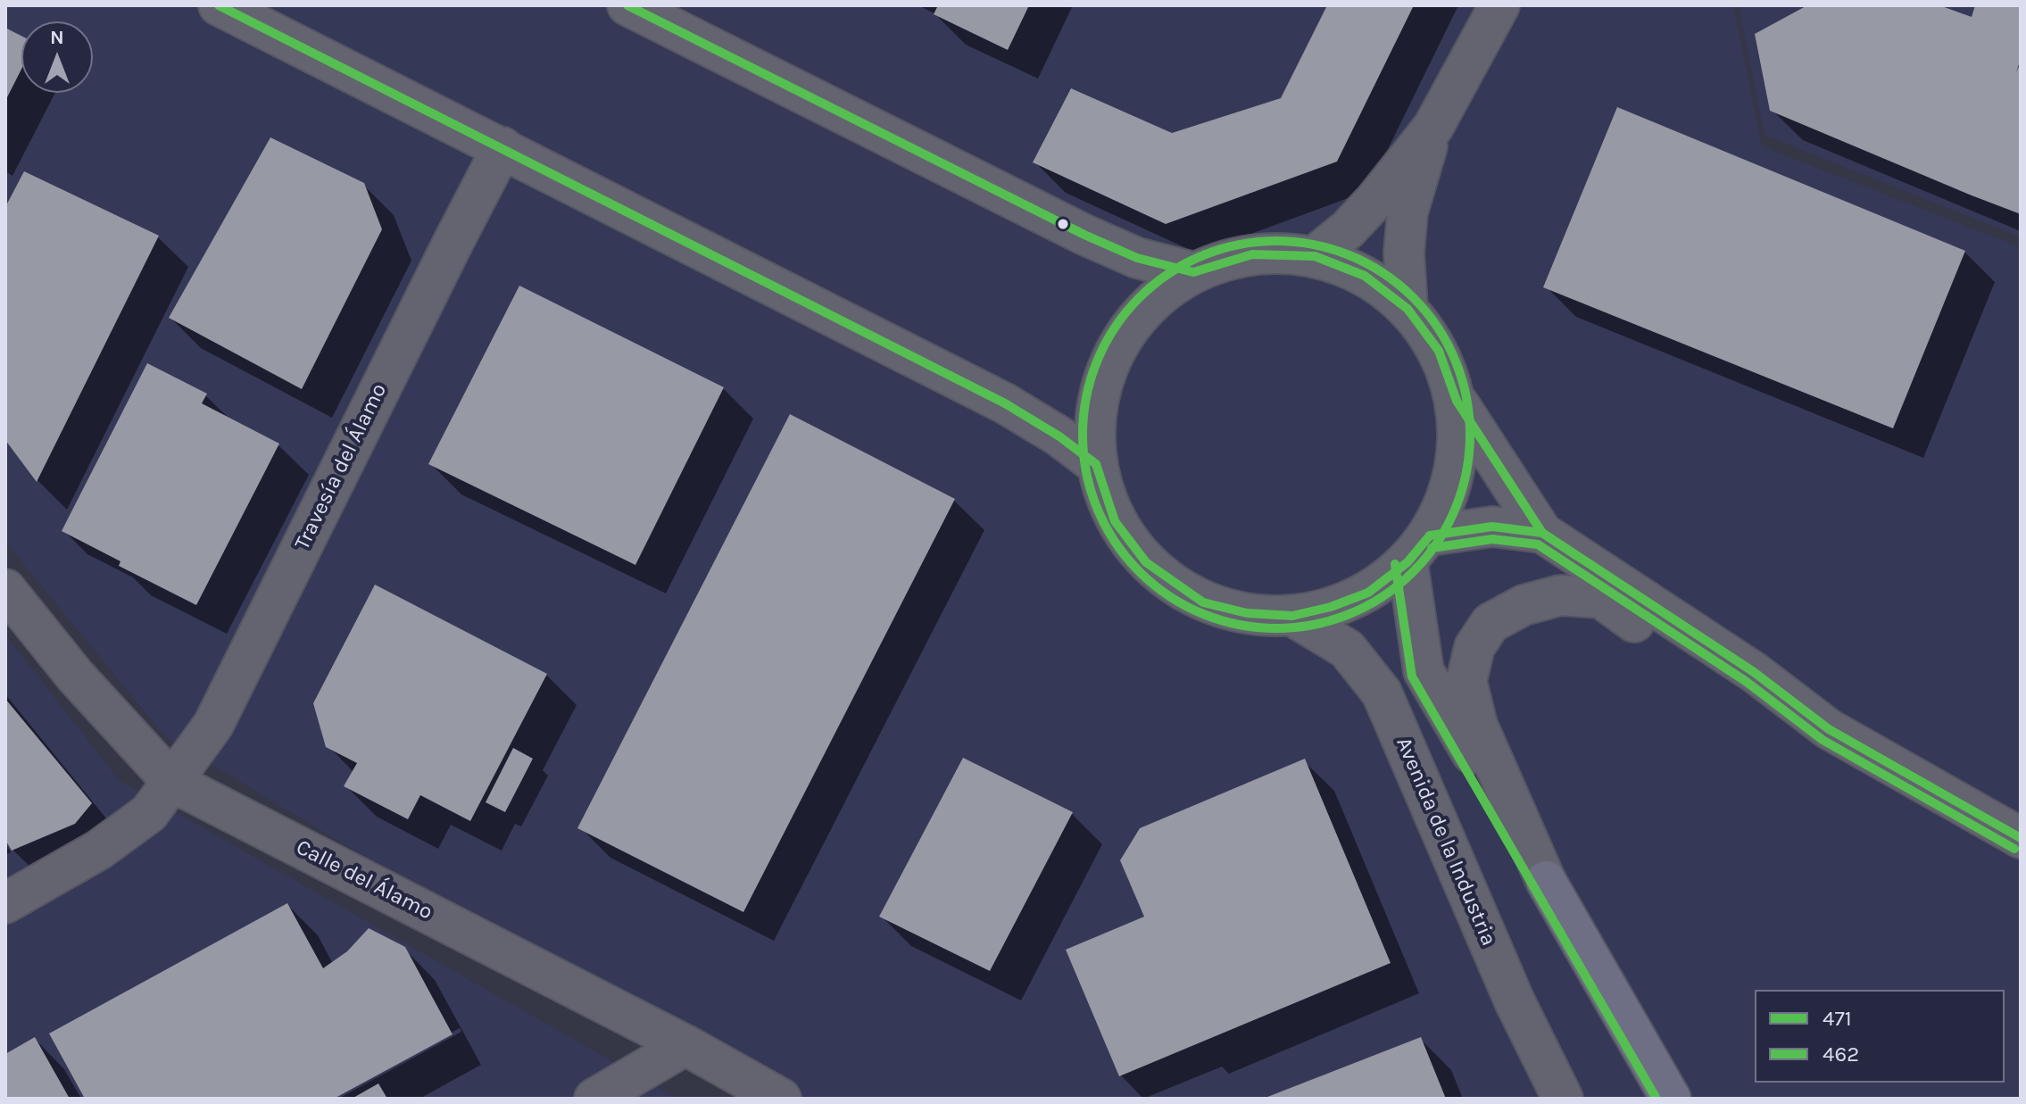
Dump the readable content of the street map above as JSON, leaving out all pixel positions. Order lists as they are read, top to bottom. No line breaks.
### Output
{"streets":{"street":["Travesía del Álamo","Avenida de la Industria","Calle del Álamo"]},"crossings":[["Travesía del Álamo","Calle del Álamo"]],"lines":["transit line 471","transit line 462"],"legend":["471","462"],"north":"top"}
